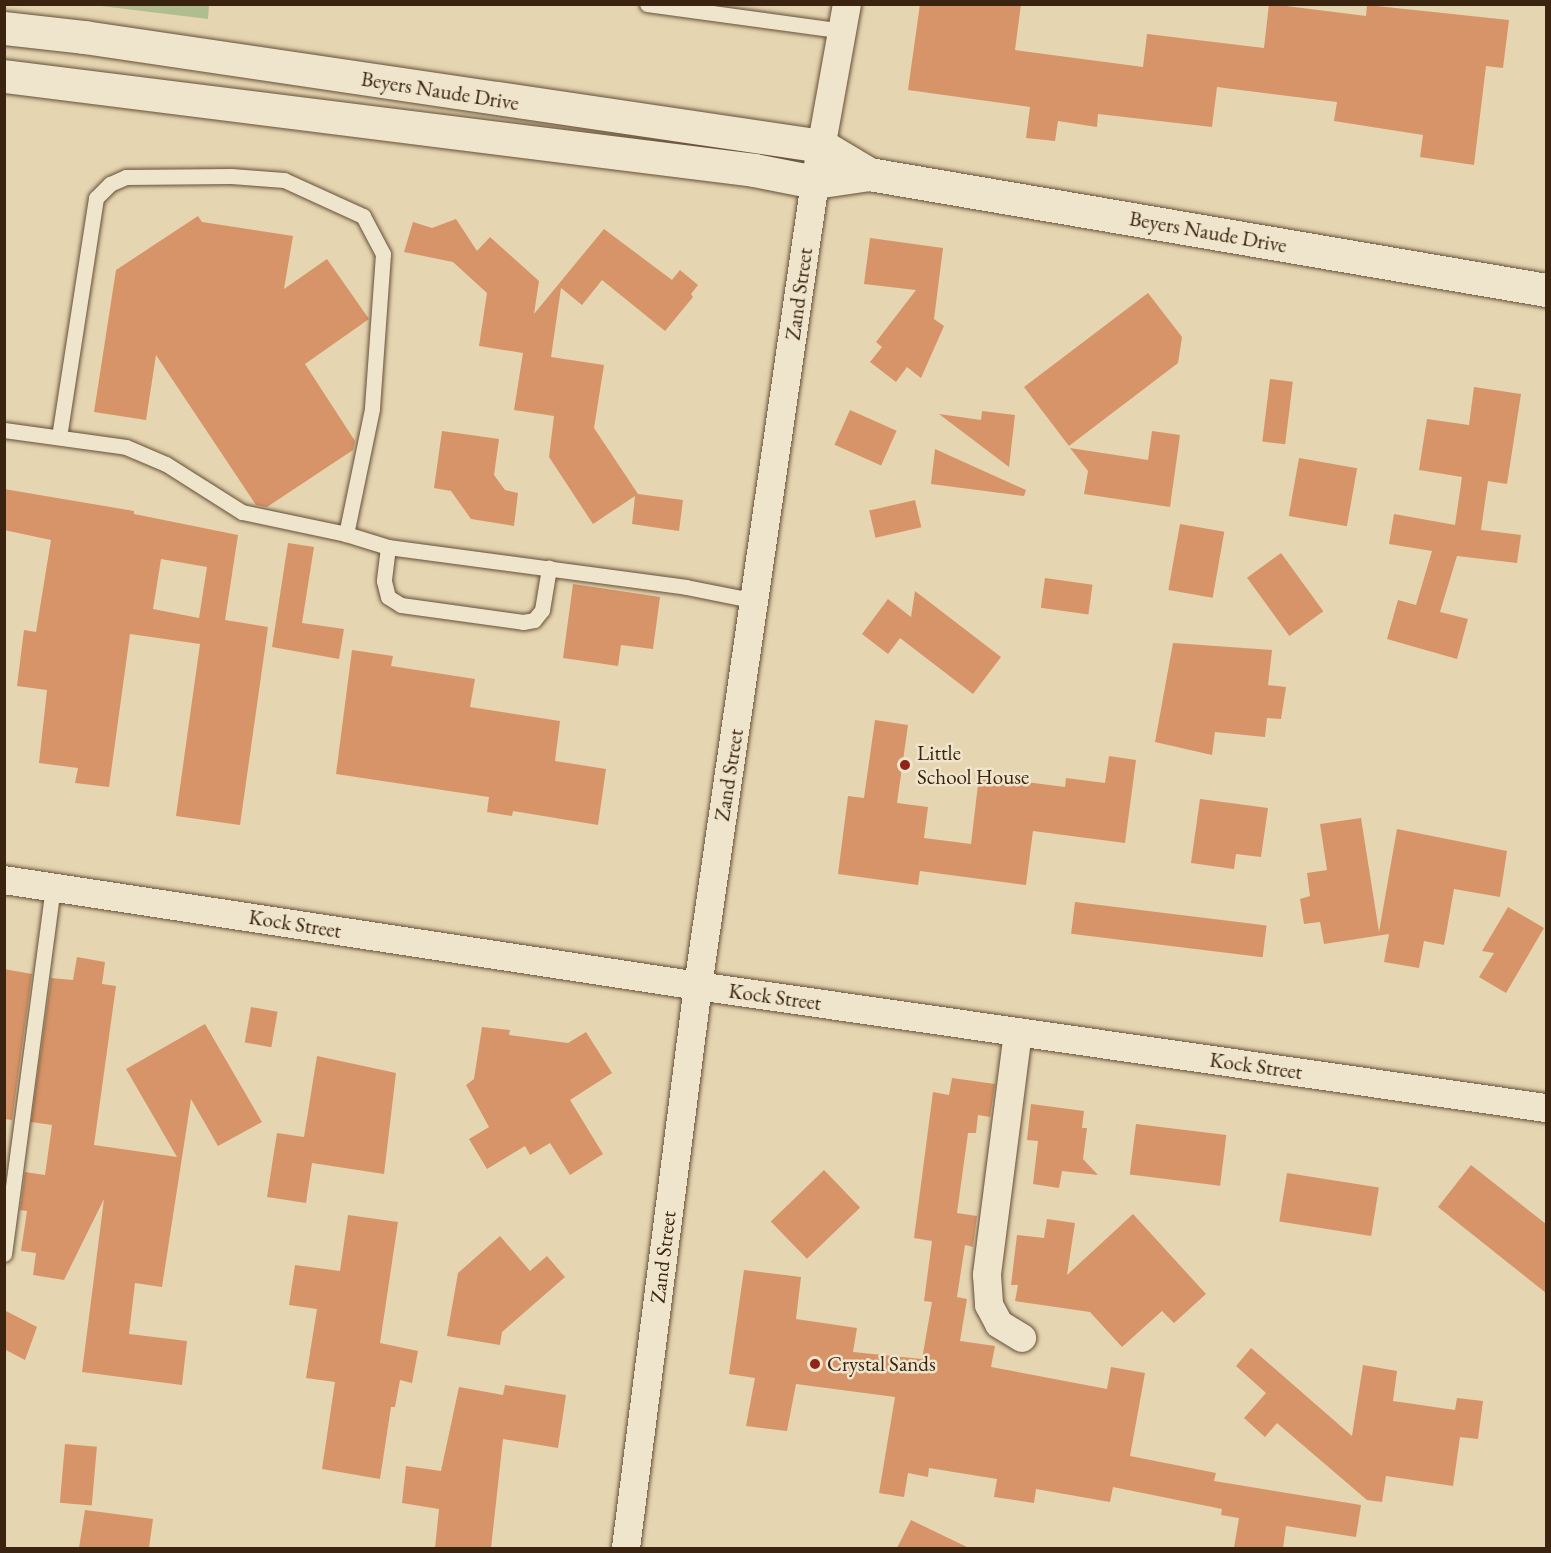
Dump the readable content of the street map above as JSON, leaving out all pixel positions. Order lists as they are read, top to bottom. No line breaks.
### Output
{"streets":{"street":["Beyers Naude Drive","Zand Street","Kock Street"]},"crossings":[["Beyers Naude Drive","Zand Street"],["Zand Street","Kock Street"]],"places":["Little School House","Crystal Sands"]}
